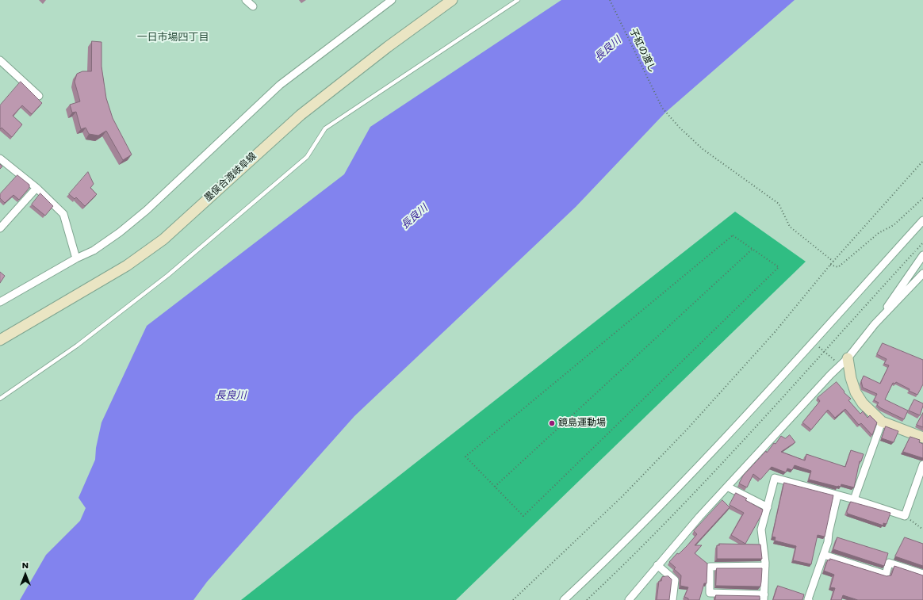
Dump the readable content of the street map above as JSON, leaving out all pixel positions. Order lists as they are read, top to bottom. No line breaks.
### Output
{"streets":{"main road":["墨俣合渡岐阜線"],"path":["子紅の渡し"]},"districts":["一日市場四丁目"],"water":["長良川"],"places":["鏡島運動場"],"north":"top"}
